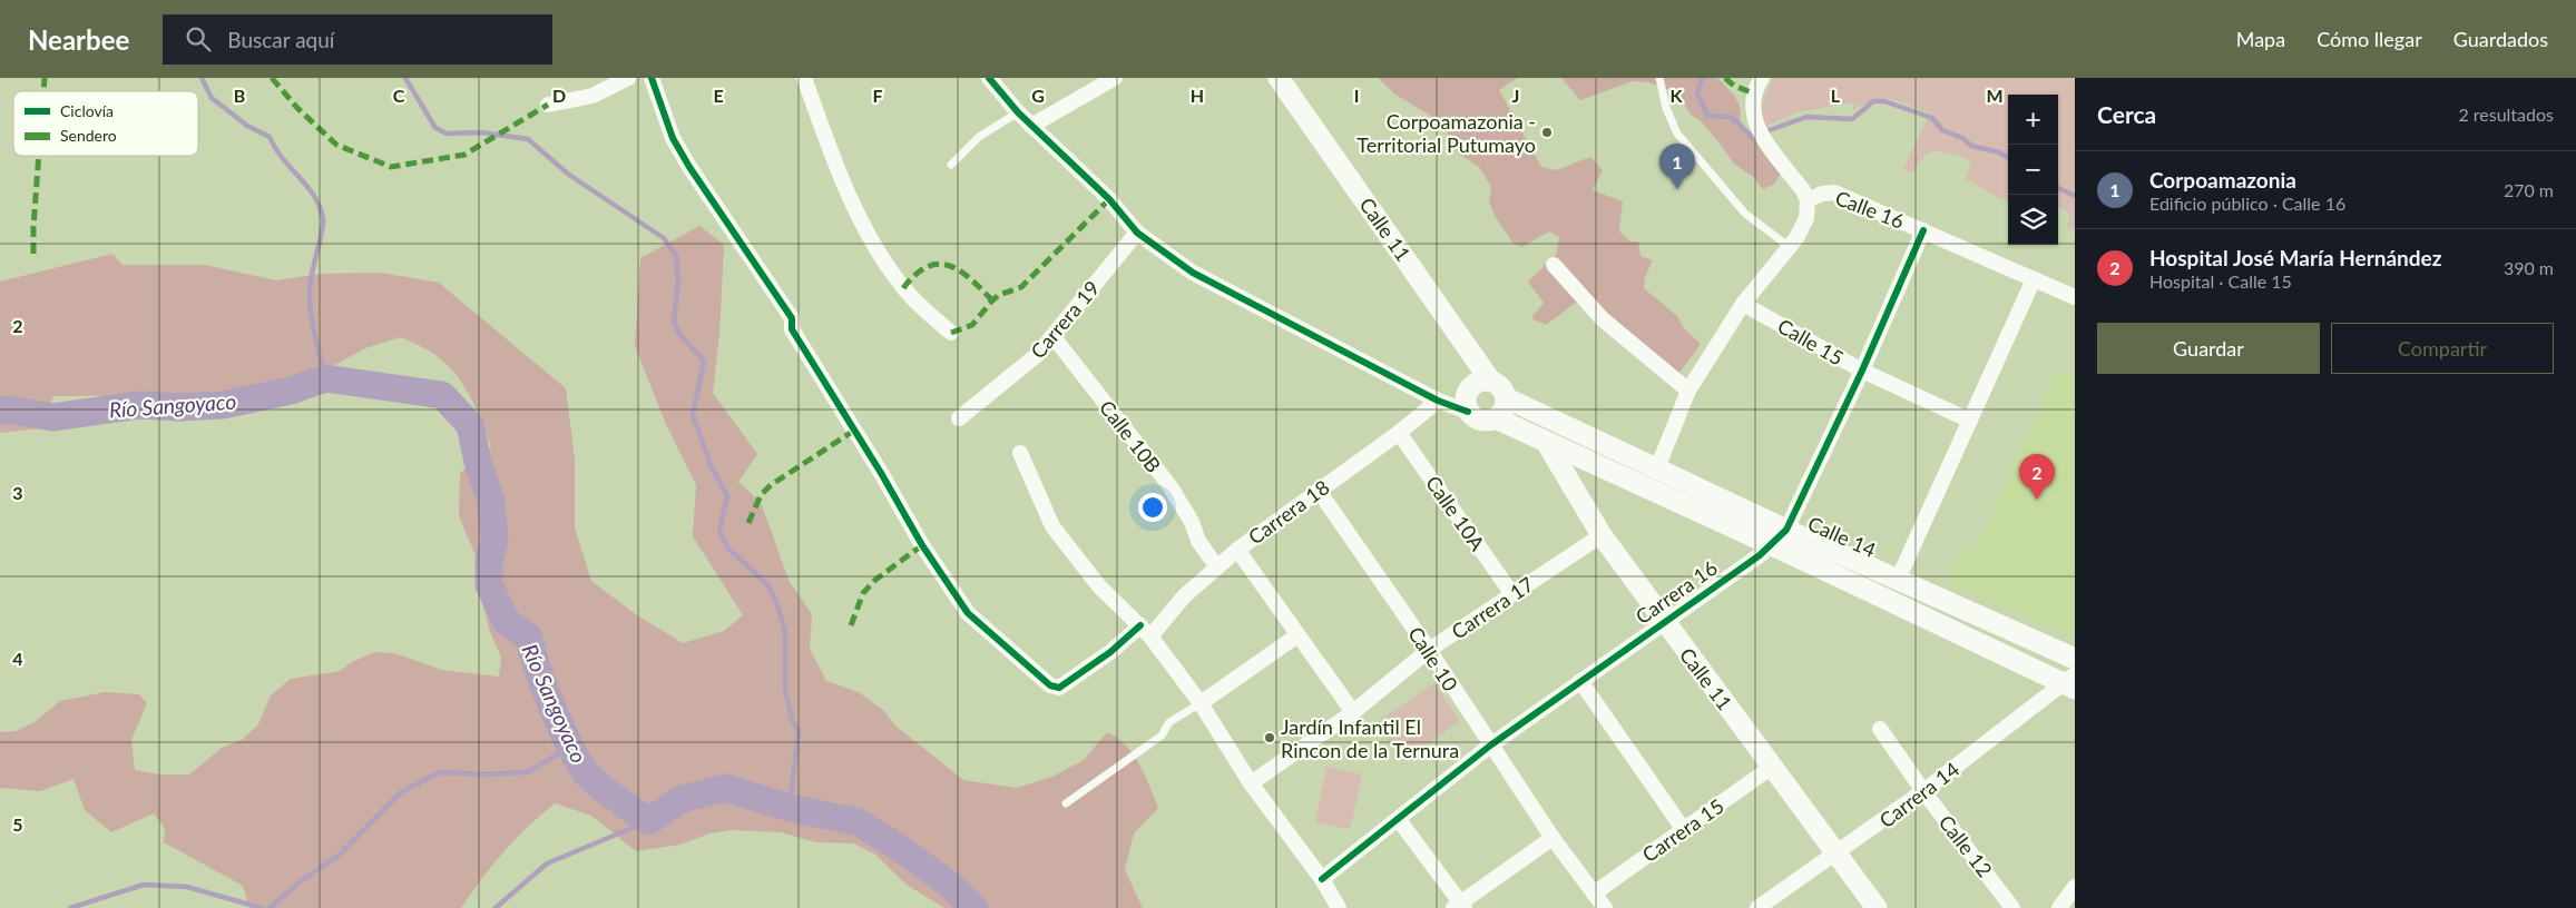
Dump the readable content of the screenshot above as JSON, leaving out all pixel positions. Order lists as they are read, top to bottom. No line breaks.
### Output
{"streets":{"street":["Calle 16","Calle 11","Carrera 19","Calle 15","Calle 10B","Carrera 18","Calle 10A","Calle 14","Carrera 16","Carrera 17","Calle 10","Carrera 14","Carrera 15","Calle 12"]},"crossings":[["Calle 16","Carrera 16"],["Calle 11","Calle 14"],["Calle 11","Carrera 16"],["Calle 11","Carrera 17"],["Calle 11","Carrera 14"],["Calle 11","Carrera 15"],["Carrera 19","Calle 10B"],["Calle 15","Carrera 16"],["Calle 10B","Carrera 18"],["Carrera 18","Calle 10A"],["Carrera 18","Calle 10"],["Calle 10A","Carrera 17"],["Calle 14","Carrera 16"],["Calle 14","Carrera 14"],["Carrera 16","Calle 10"],["Carrera 17","Calle 10"],["Calle 10","Carrera 15"],["Carrera 14","Calle 12"]],"water":["Río Sangoyaco"],"places":["Corpoamazonia - Territorial Putumayo","Jardín Infantil El Rincon de la Ternura"],"legend":["Ciclovía","Sendero"],"page":{"header":"Nearbee","search":"Buscar aquí","nav":["Mapa","Cómo llegar","Guardados"],"heading":["Cerca","2 resultados"],"map_buttons":["+","−"],"pins":["1","2"],"list":[{"mark":"1","name":"Corpoamazonia","note":"Edificio público · Calle 16","value":"270 m"},{"mark":"2","name":"Hospital José María Hernández","note":"Hospital · Calle 15","value":"390 m"}],"buttons":["Guardar","Compartir"]},"grid":{"columns":["B","C","D","E","F","G","H","I","J","K","L","M"],"rows":["2","3","4","5"]}}
